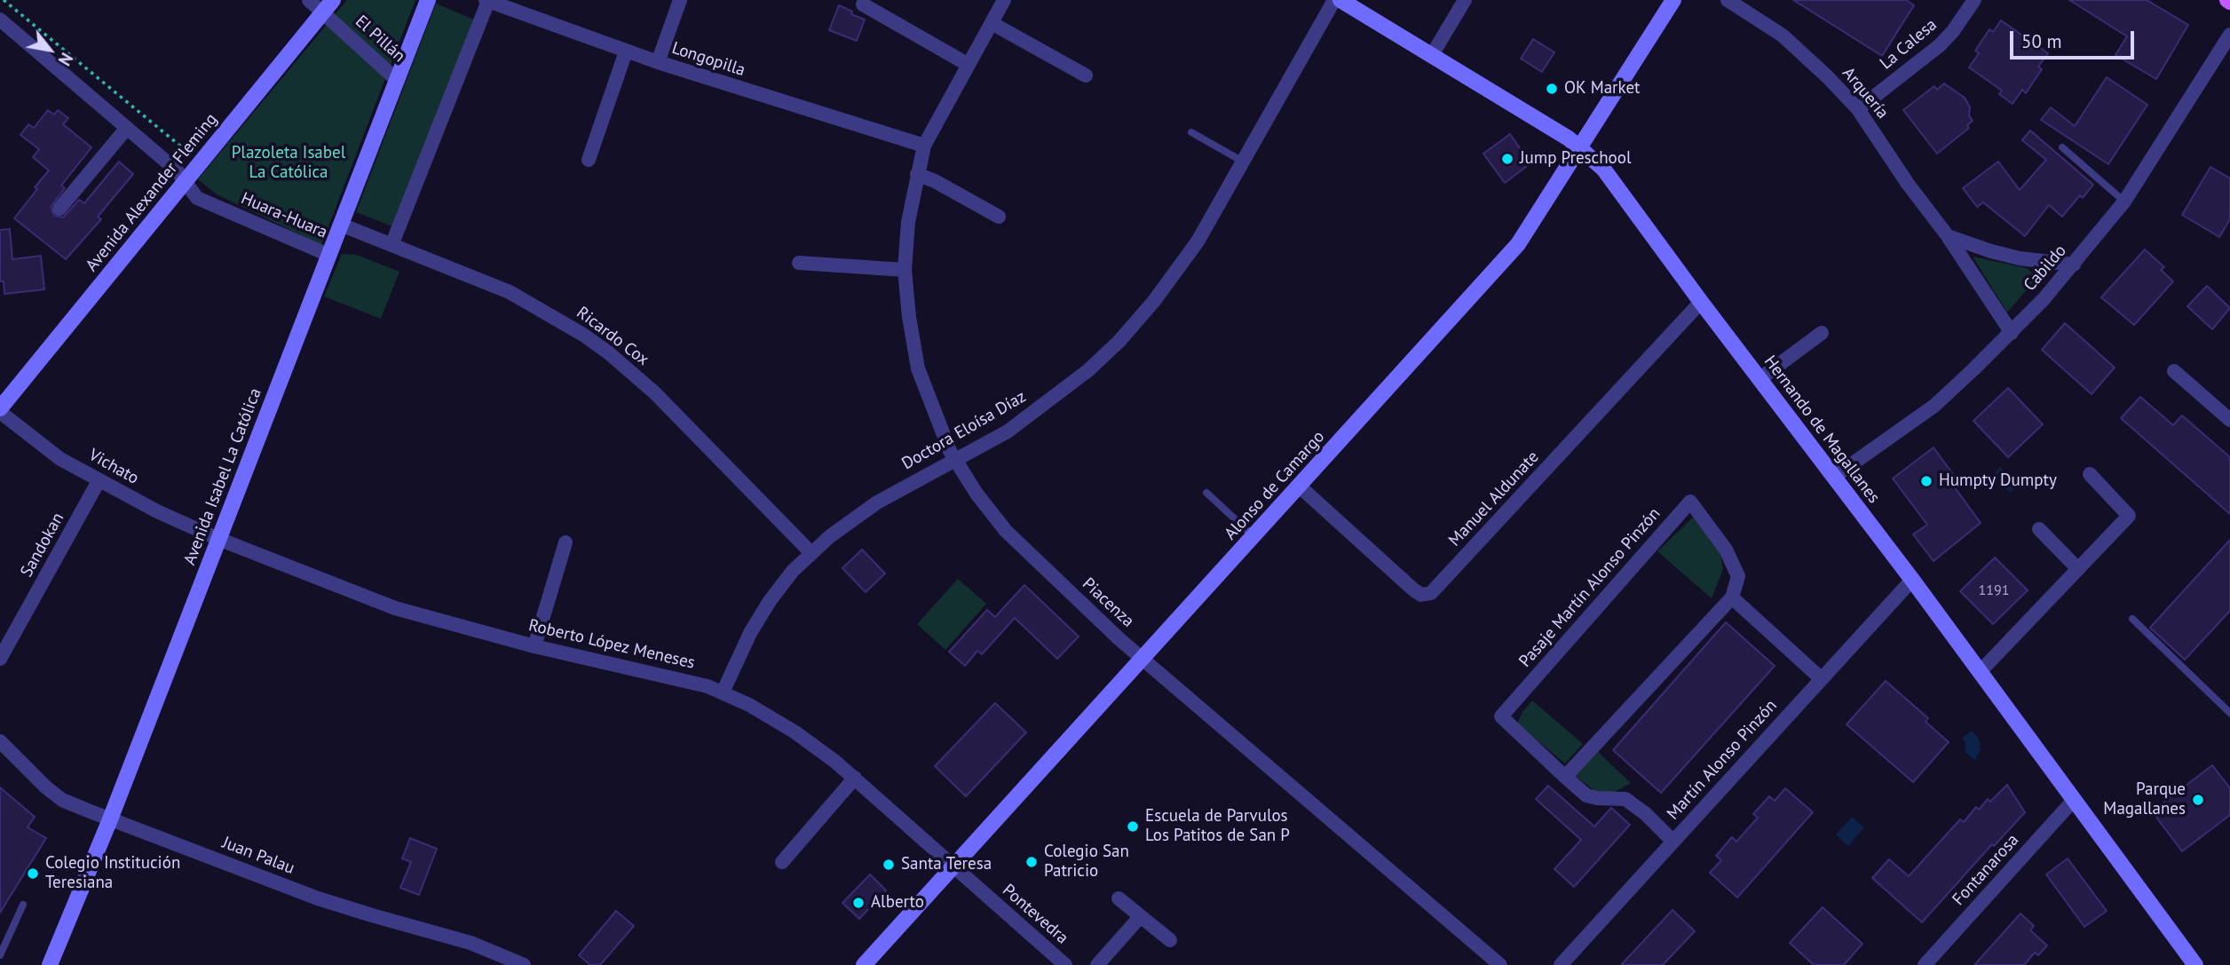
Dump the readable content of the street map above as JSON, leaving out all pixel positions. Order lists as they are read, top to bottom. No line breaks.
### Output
{"streets":{"street":["El Pillán","La Calesa","Longopilla","Arquería","Avenida Alexander Fleming","Huara-Huara","Cabildo","Ricardo Cox","Hernando de Magallanes","Doctora Eloísa Díaz","Vichato","Avenida Isabel La Católica","Alonso de Camargo","Manuel Aldunate","Sandokan","Pasaje Martín Alonso Pinzón","Piacenza","Roberto López Meneses","Martín Alonso Pinzón","Juan Palau","Fontanarosa","Pontevedra"]},"crossings":[["El Pillán","Avenida Alexander Fleming"],["El Pillán","Avenida Isabel La Católica"],["La Calesa","Arquería"],["Longopilla","Piacenza"],["Arquería","Cabildo"],["Avenida Alexander Fleming","Huara-Huara"],["Avenida Alexander Fleming","Vichato"],["Huara-Huara","Avenida Isabel La Católica"],["Cabildo","Hernando de Magallanes"],["Ricardo Cox","Doctora Eloísa Díaz"],["Ricardo Cox","Avenida Isabel La Católica"],["Hernando de Magallanes","Alonso de Camargo"],["Hernando de Magallanes","Manuel Aldunate"],["Hernando de Magallanes","Martín Alonso Pinzón"],["Hernando de Magallanes","Fontanarosa"],["Doctora Eloísa Díaz","Piacenza"],["Doctora Eloísa Díaz","Roberto López Meneses"],["Vichato","Avenida Isabel La Católica"],["Vichato","Sandokan"],["Vichato","Roberto López Meneses"],["Avenida Isabel La Católica","Roberto López Meneses"],["Avenida Isabel La Católica","Juan Palau"],["Alonso de Camargo","Manuel Aldunate"],["Alonso de Camargo","Piacenza"],["Alonso de Camargo","Roberto López Meneses"],["Alonso de Camargo","Pontevedra"],["Pasaje Martín Alonso Pinzón","Martín Alonso Pinzón"],["Roberto López Meneses","Pontevedra"]],"parks":["Plazoleta Isabel La Católica"],"places":["OK Market","Jump Preschool","Humpty Dumpty","Parque Magallanes","Escuela de Parvulos Los Patitos de San P","Colegio San Patricio","Santa Teresa","Colegio Institución Teresiana","Alberto"],"house_numbers":["1191"],"scale_bar":"50 m","north":"bottom right"}
